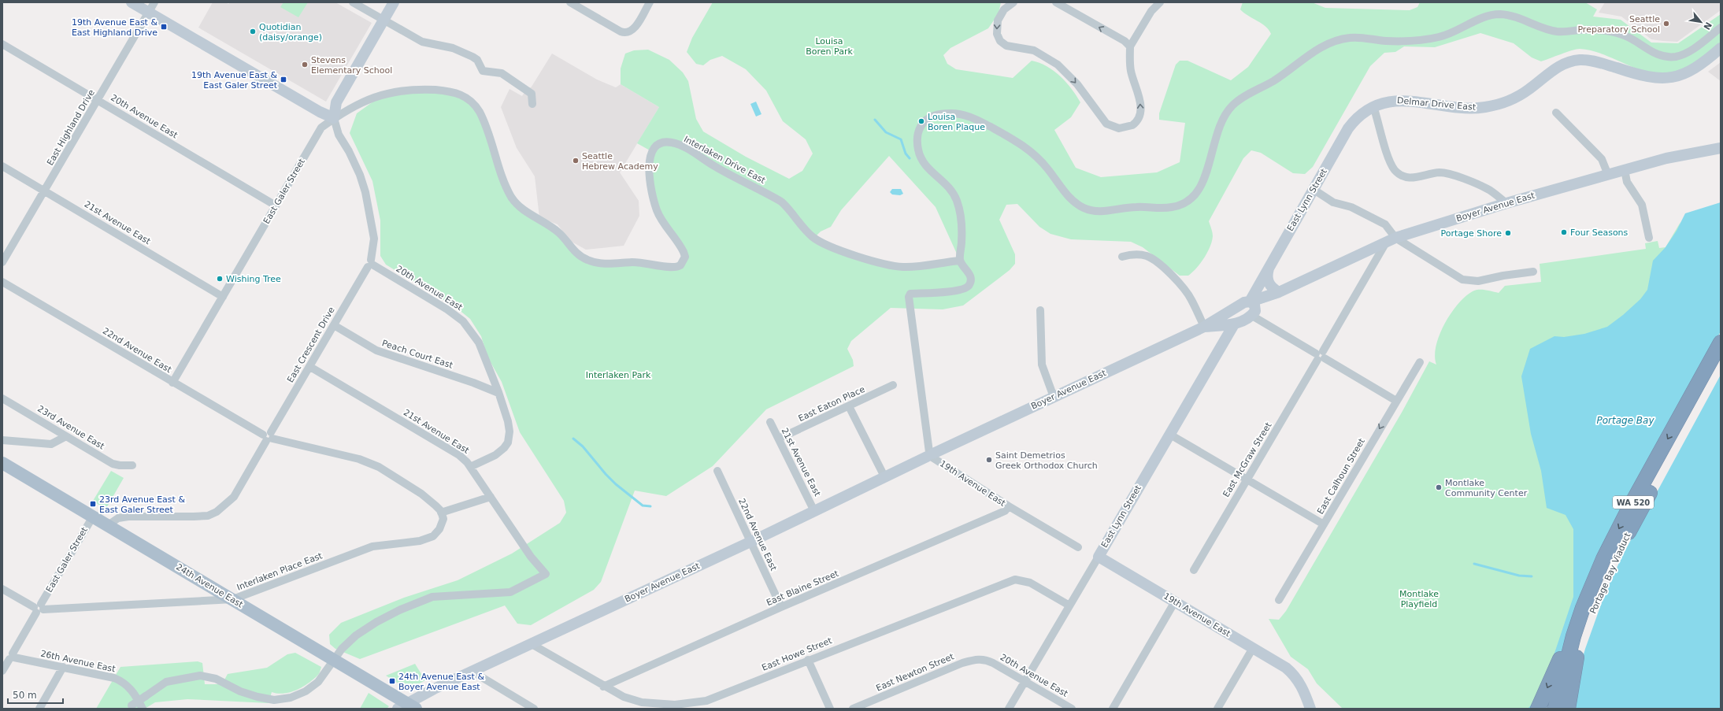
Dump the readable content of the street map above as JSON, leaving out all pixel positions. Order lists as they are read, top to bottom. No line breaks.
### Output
{"streets":{"highway":["WA 520","Portage Bay Viaduct"],"main road":["24th Avenue East"],"street":["Delmar Drive East","20th Avenue East","East Highland Drive","Interlaken Drive East","East Galer Street","East Lynn Street","Boyer Avenue East","21st Avenue East","East Crescent Drive","22nd Avenue East","Peach Court East","East Eaton Place","23rd Avenue East","East McGraw Street","East Calhoun Street","19th Avenue East","Interlaken Place East","East Blaine Street","East Howe Street","26th Avenue East","East Newton Street"]},"crossings":[["Delmar Drive East","East Lynn Street"],["20th Avenue East","East Highland Drive"],["20th Avenue East","East Galer Street"],["20th Avenue East","East Lynn Street"],["20th Avenue East","East Crescent Drive"],["20th Avenue East","Peach Court East"],["20th Avenue East","East Newton Street"],["East Highland Drive","21st Avenue East"],["Interlaken Drive East","East Galer Street"],["Interlaken Drive East","East Crescent Drive"],["East Galer Street","21st Avenue East"],["East Galer Street","East Crescent Drive"],["East Galer Street","22nd Avenue East"],["East Galer Street","Interlaken Place East"],["East Galer Street","24th Avenue East"],["East Galer Street","26th Avenue East"],["East Lynn Street","Boyer Avenue East"],["East Lynn Street","19th Avenue East"],["East Lynn Street","East Howe Street"],["Boyer Avenue East","21st Avenue East"],["Boyer Avenue East","22nd Avenue East"],["Boyer Avenue East","East McGraw Street"],["Boyer Avenue East","19th Avenue East"],["Boyer Avenue East","24th Avenue East"],["Boyer Avenue East","East Howe Street"],["21st Avenue East","East Crescent Drive"],["21st Avenue East","East Eaton Place"],["21st Avenue East","24th Avenue East"],["East Crescent Drive","22nd Avenue East"],["East Crescent Drive","Peach Court East"],["East Crescent Drive","24th Avenue East"],["22nd Avenue East","Interlaken Place East"],["22nd Avenue East","East Blaine Street"],["19th Avenue East","East Blaine Street"],["Interlaken Place East","24th Avenue East"],["East Blaine Street","East Howe Street"]],"one_way":["East Calhoun Street"],"water":["Portage Bay"],"parks":["Louisa Boren Park","Interlaken Park","Montlake Playfield"],"places":{"other":["Seattle Preparatory School","Quotidian (daisy/orange)","Stevens Elementary School","Louisa Boren Plaque","Seattle Hebrew Academy","Four Seasons","Portage Shore","Wishing Tree","Saint Demetrios Greek Orthodox Church","Montlake Community Center"],"transit":["19th Avenue East & East Highland Drive","19th Avenue East & East Galer Street","23rd Avenue East & East Galer Street","24th Avenue East & Boyer Avenue East"]},"scale_bar":"50 m","north":"bottom right"}
